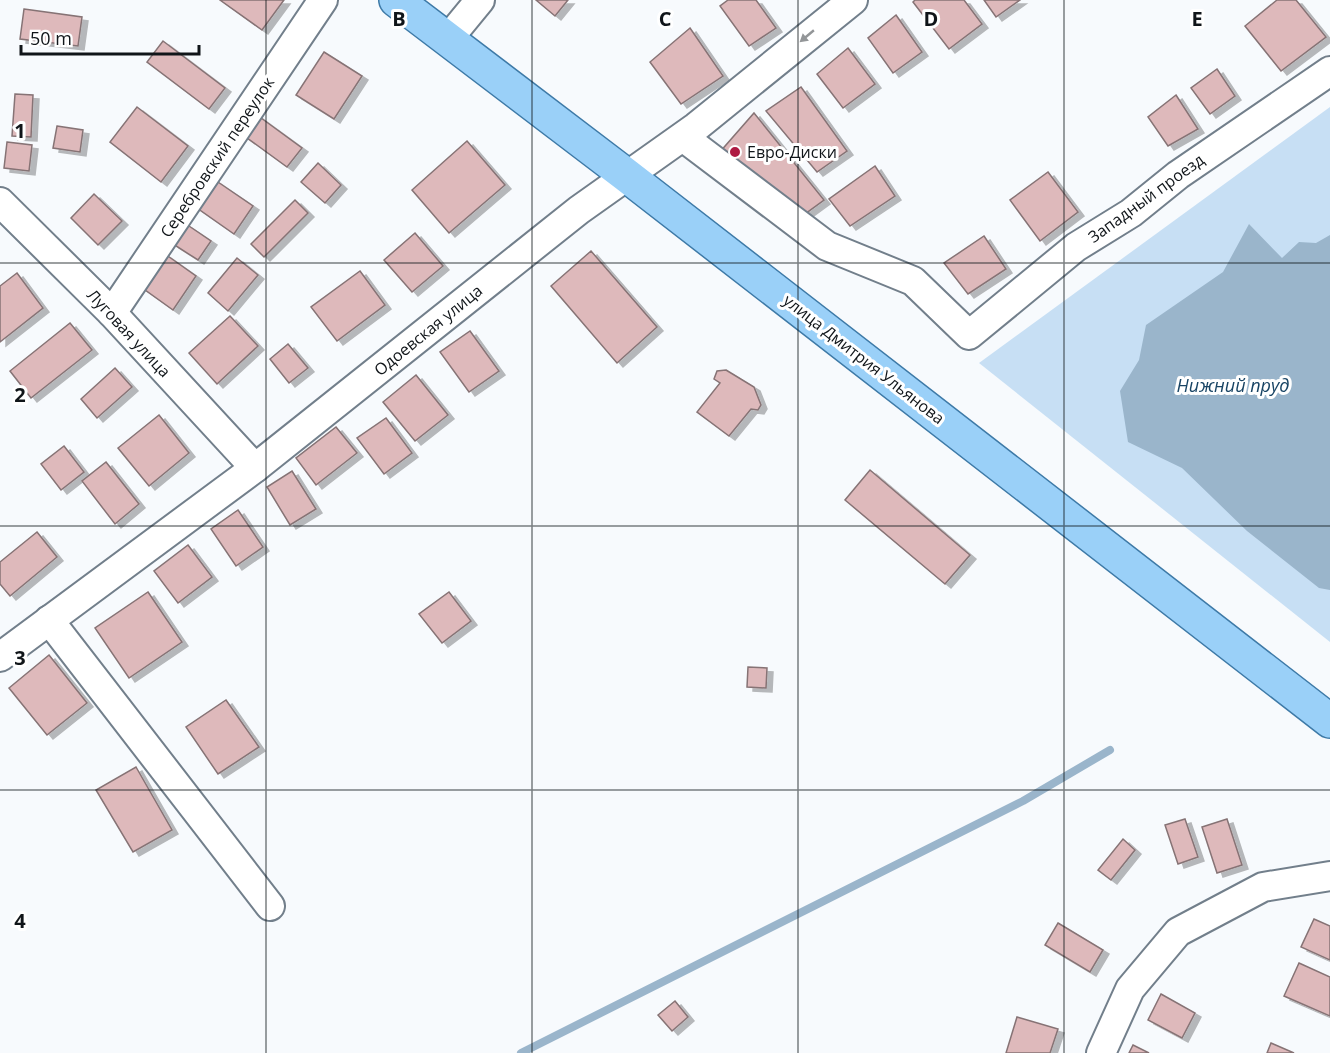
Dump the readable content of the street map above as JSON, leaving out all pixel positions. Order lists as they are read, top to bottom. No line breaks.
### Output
{"streets":{"main road":["улица Дмитрия Ульянова"],"street":["Серебровский переулок","Западный проезд","Одоевская улица","Луговая улица"]},"crossings":[["Серебровский переулок","Луговая улица"],["Западный проезд","Одоевская улица"],["Одоевская улица","Луговая улица"],["Одоевская улица","улица Дмитрия Ульянова"]],"water":["Нижний пруд"],"places":["Евро-Диски"],"scale_bar":"50 m","grid":{"columns":["B","C","D","E"],"rows":["1","2","3","4"]}}
